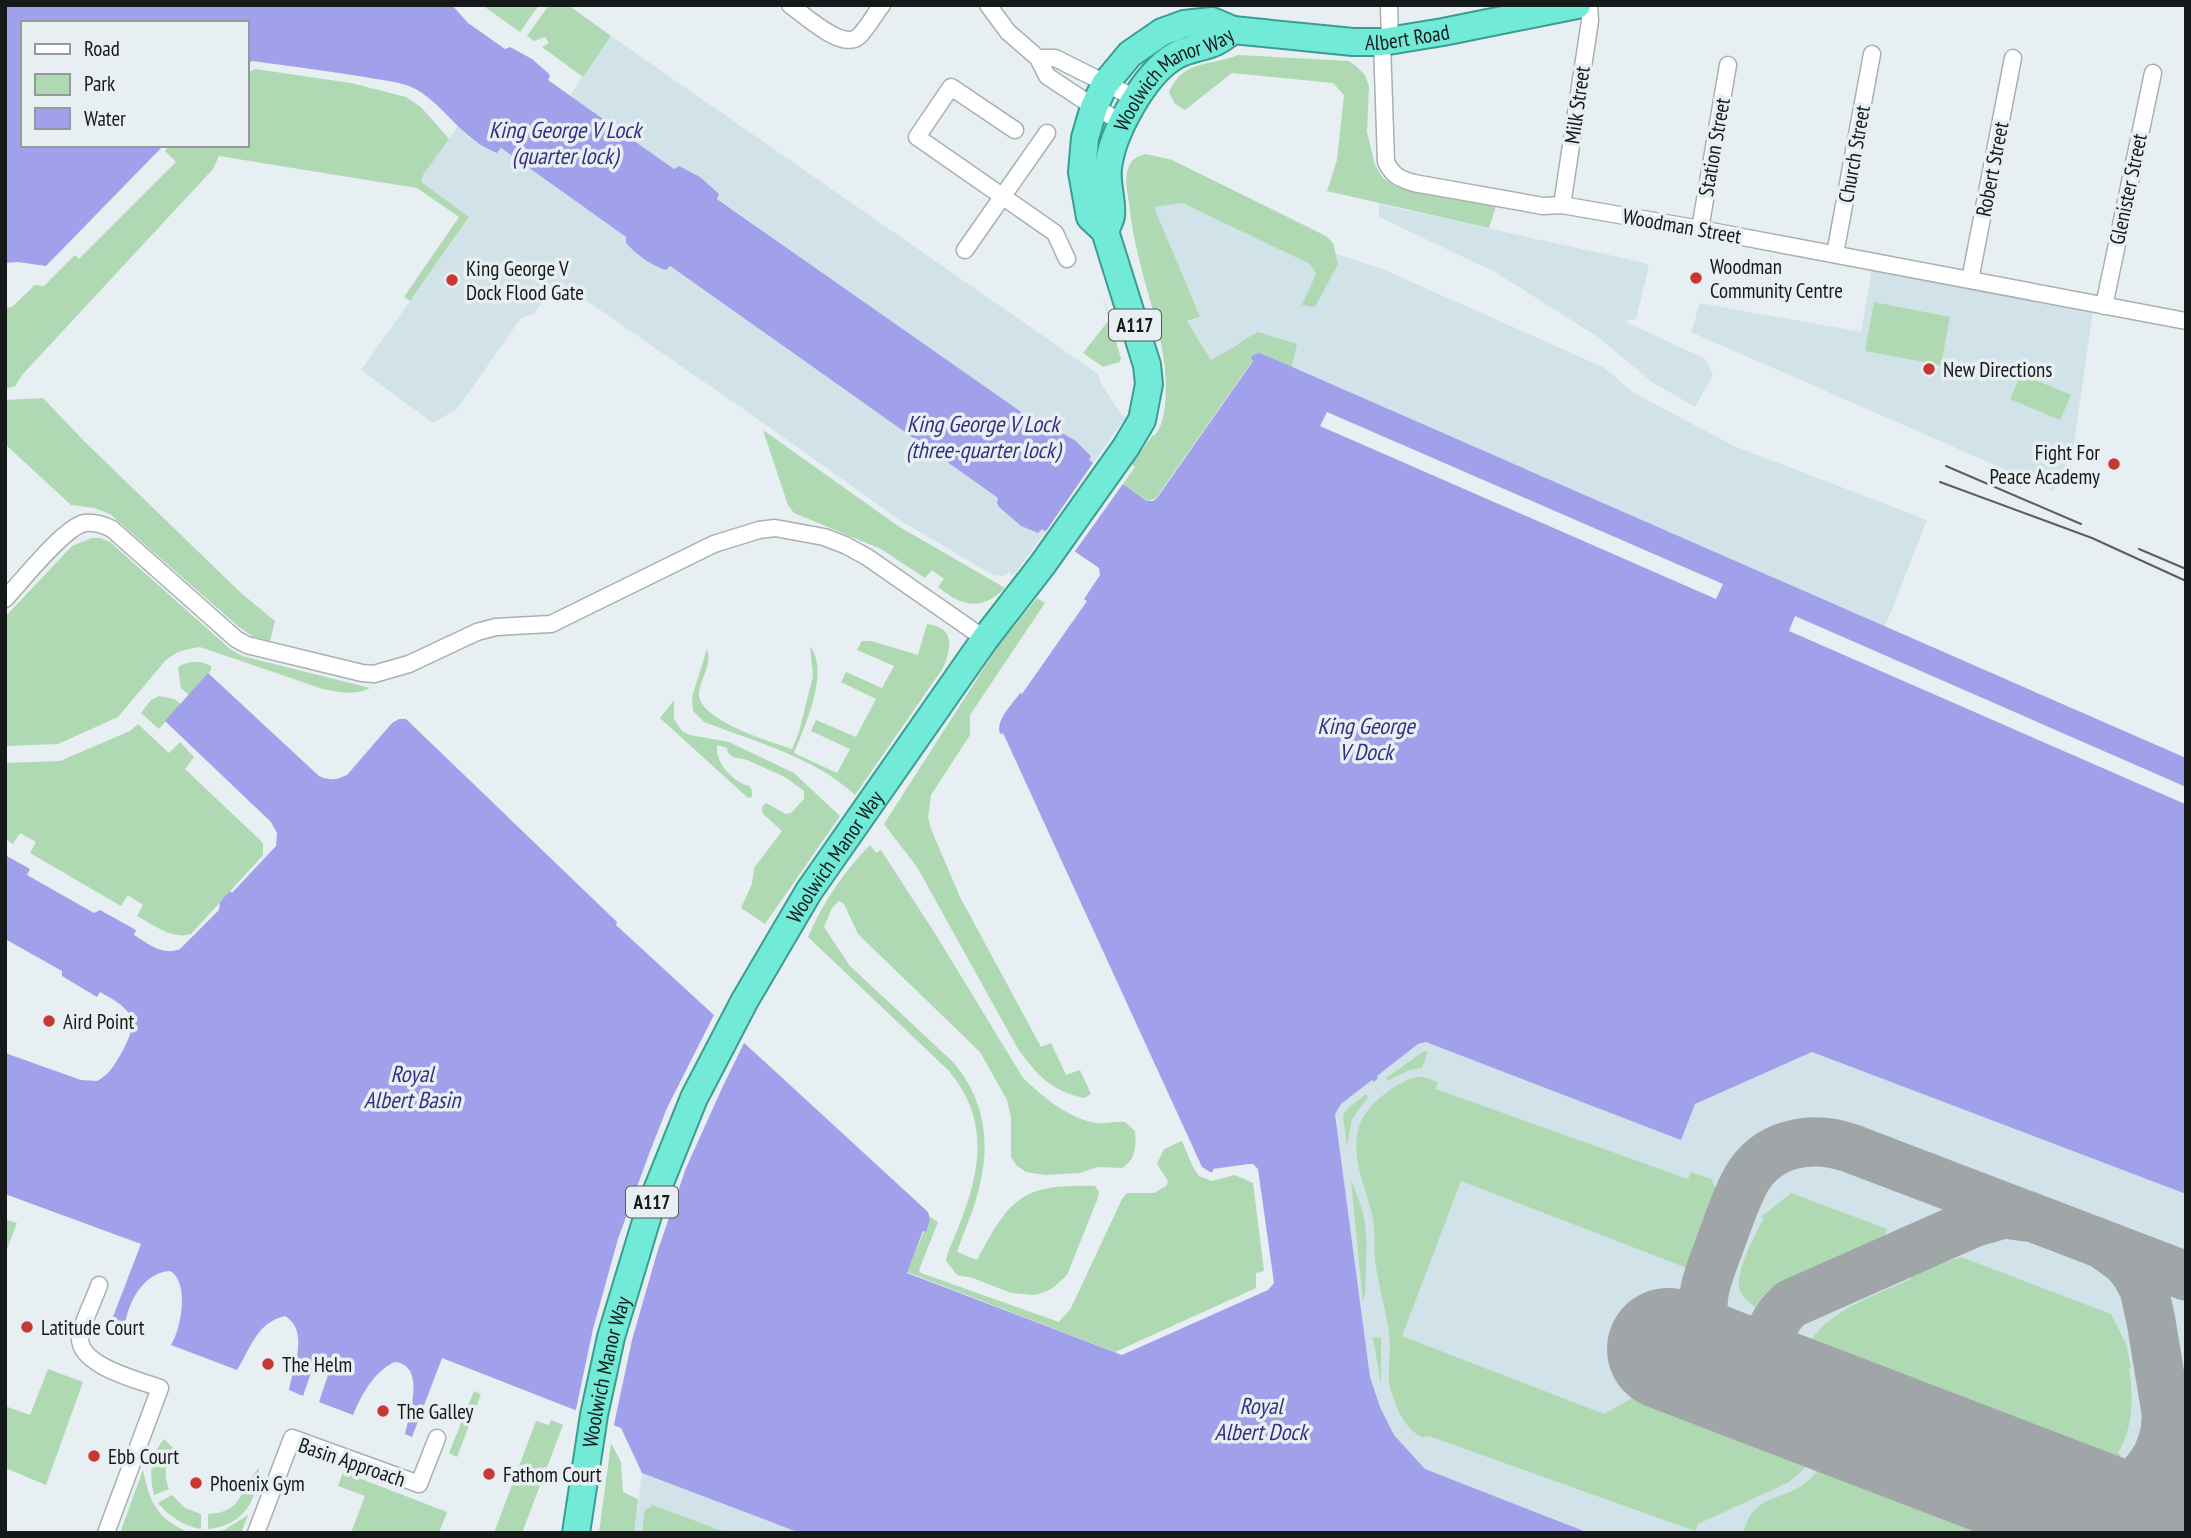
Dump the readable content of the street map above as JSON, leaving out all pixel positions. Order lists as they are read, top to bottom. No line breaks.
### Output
{"streets":{"highway":["Albert Road","Woolwich Manor Way","A117"],"street":["Milk Street","Station Street","Church Street","Robert Street","Glenister Street","Woodman Street","Basin Approach"]},"crossings":[["Albert Road","Woolwich Manor Way"],["Albert Road","Woodman Street"],["Milk Street","Woodman Street"],["Station Street","Woodman Street"],["Church Street","Woodman Street"],["Robert Street","Woodman Street"],["Glenister Street","Woodman Street"]],"water":["King George V Lock (quarter lock)","King George V Lock (three-quarter lock)","King George V Dock","Royal Albert Basin","Royal Albert Dock"],"places":["Woodman Community Centre","King George V Dock Flood Gate","New Directions","Fight For Peace Academy","Aird Point","Latitude Court","The Helm","The Galley","Ebb Court","Fathom Court","Phoenix Gym"],"legend":["Road","Park","Water"]}
